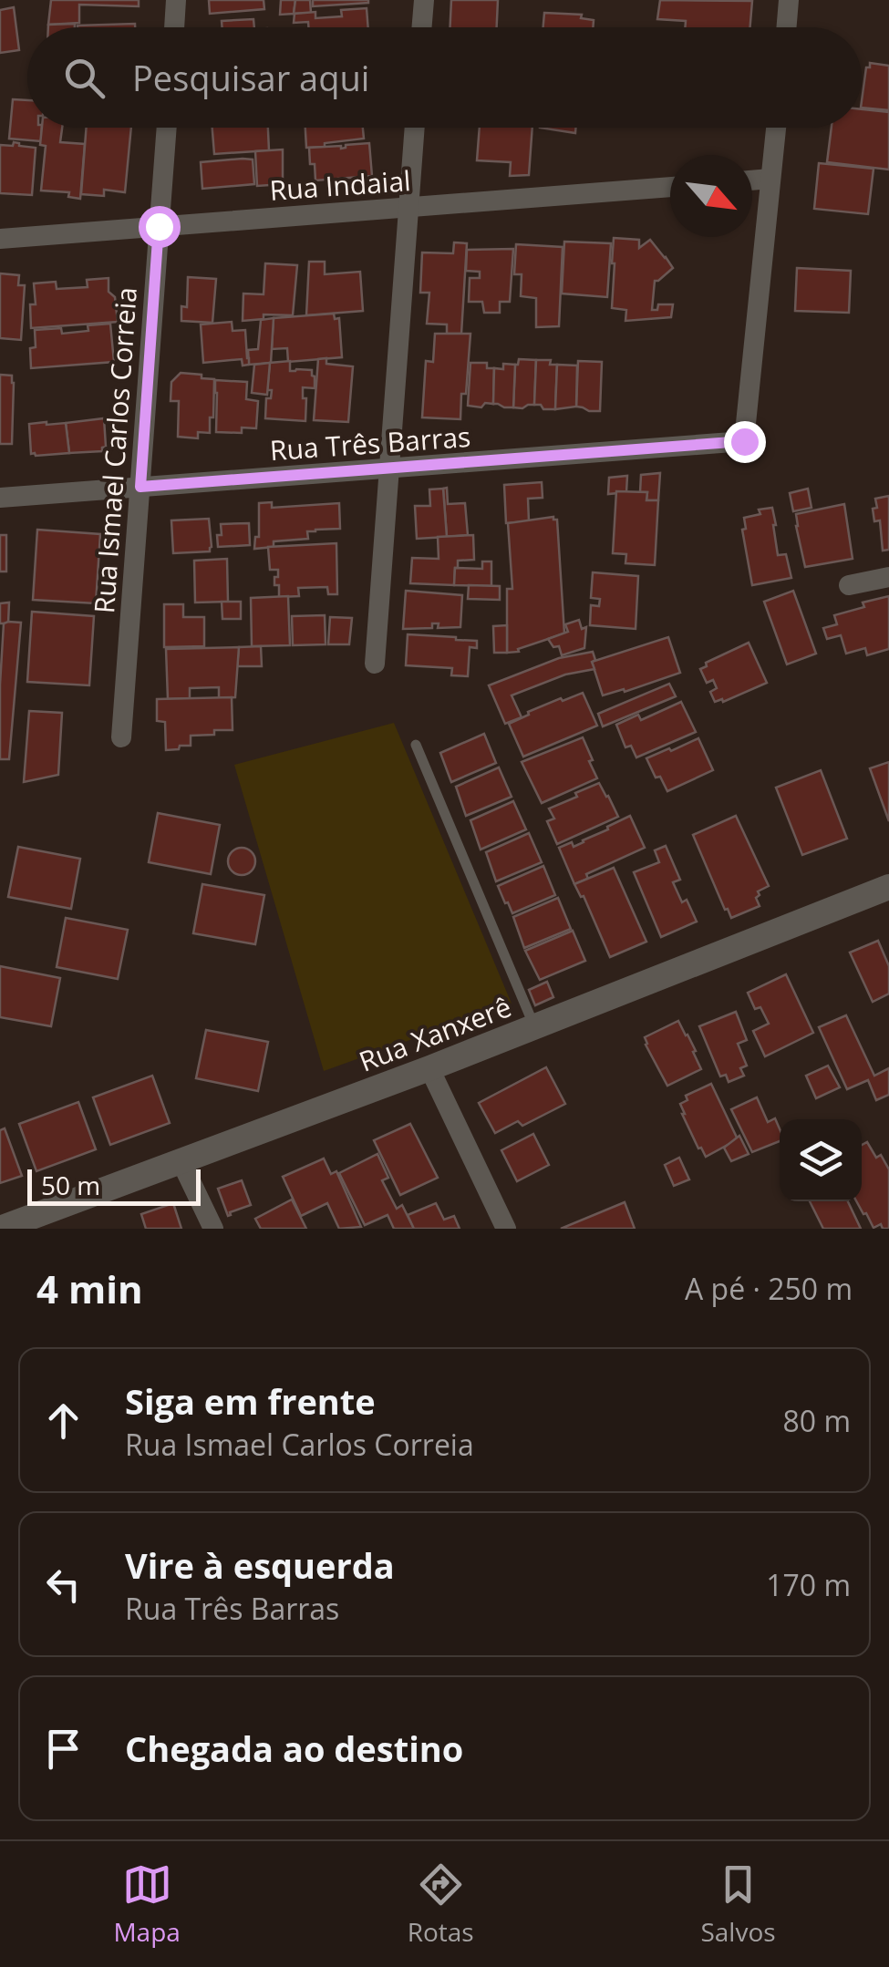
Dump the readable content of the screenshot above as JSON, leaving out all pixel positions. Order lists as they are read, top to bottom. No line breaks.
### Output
{"streets":{"street":["Rua Indaial","Rua Três Barras","Rua Ismael Carlos Correia","Rua Xanxerê"]},"crossings":[["Rua Indaial","Rua Ismael Carlos Correia"],["Rua Três Barras","Rua Ismael Carlos Correia"]],"scale_bar":"50 m","north":"bottom right","page":{"search":"Pesquisar aqui","scale":"50 m","heading":["4 min","A pé · 250 m"],"list":[["Siga em frente","Rua Ismael Carlos Correia","80 m"],["Vire à esquerda","Rua Três Barras","170 m"],"Chegada ao destino"],"nav":["Mapa","Rotas","Salvos"]}}
